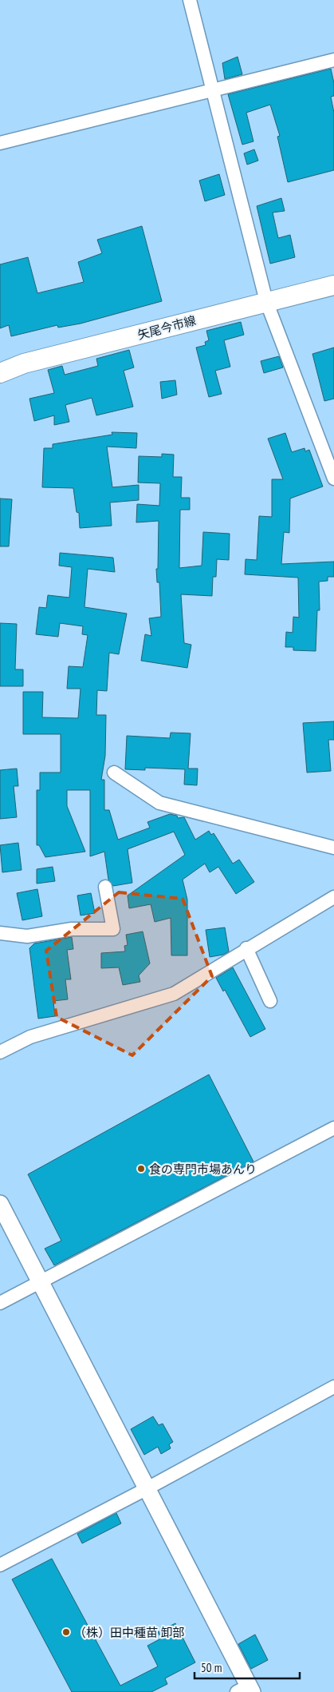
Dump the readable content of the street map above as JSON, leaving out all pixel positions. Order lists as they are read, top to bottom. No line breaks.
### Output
{"streets":{"main road":["矢尾今市線"]},"places":["食の専門市場あんり","（株）田中種苗 卸部"],"scale_bar":"50 m"}
